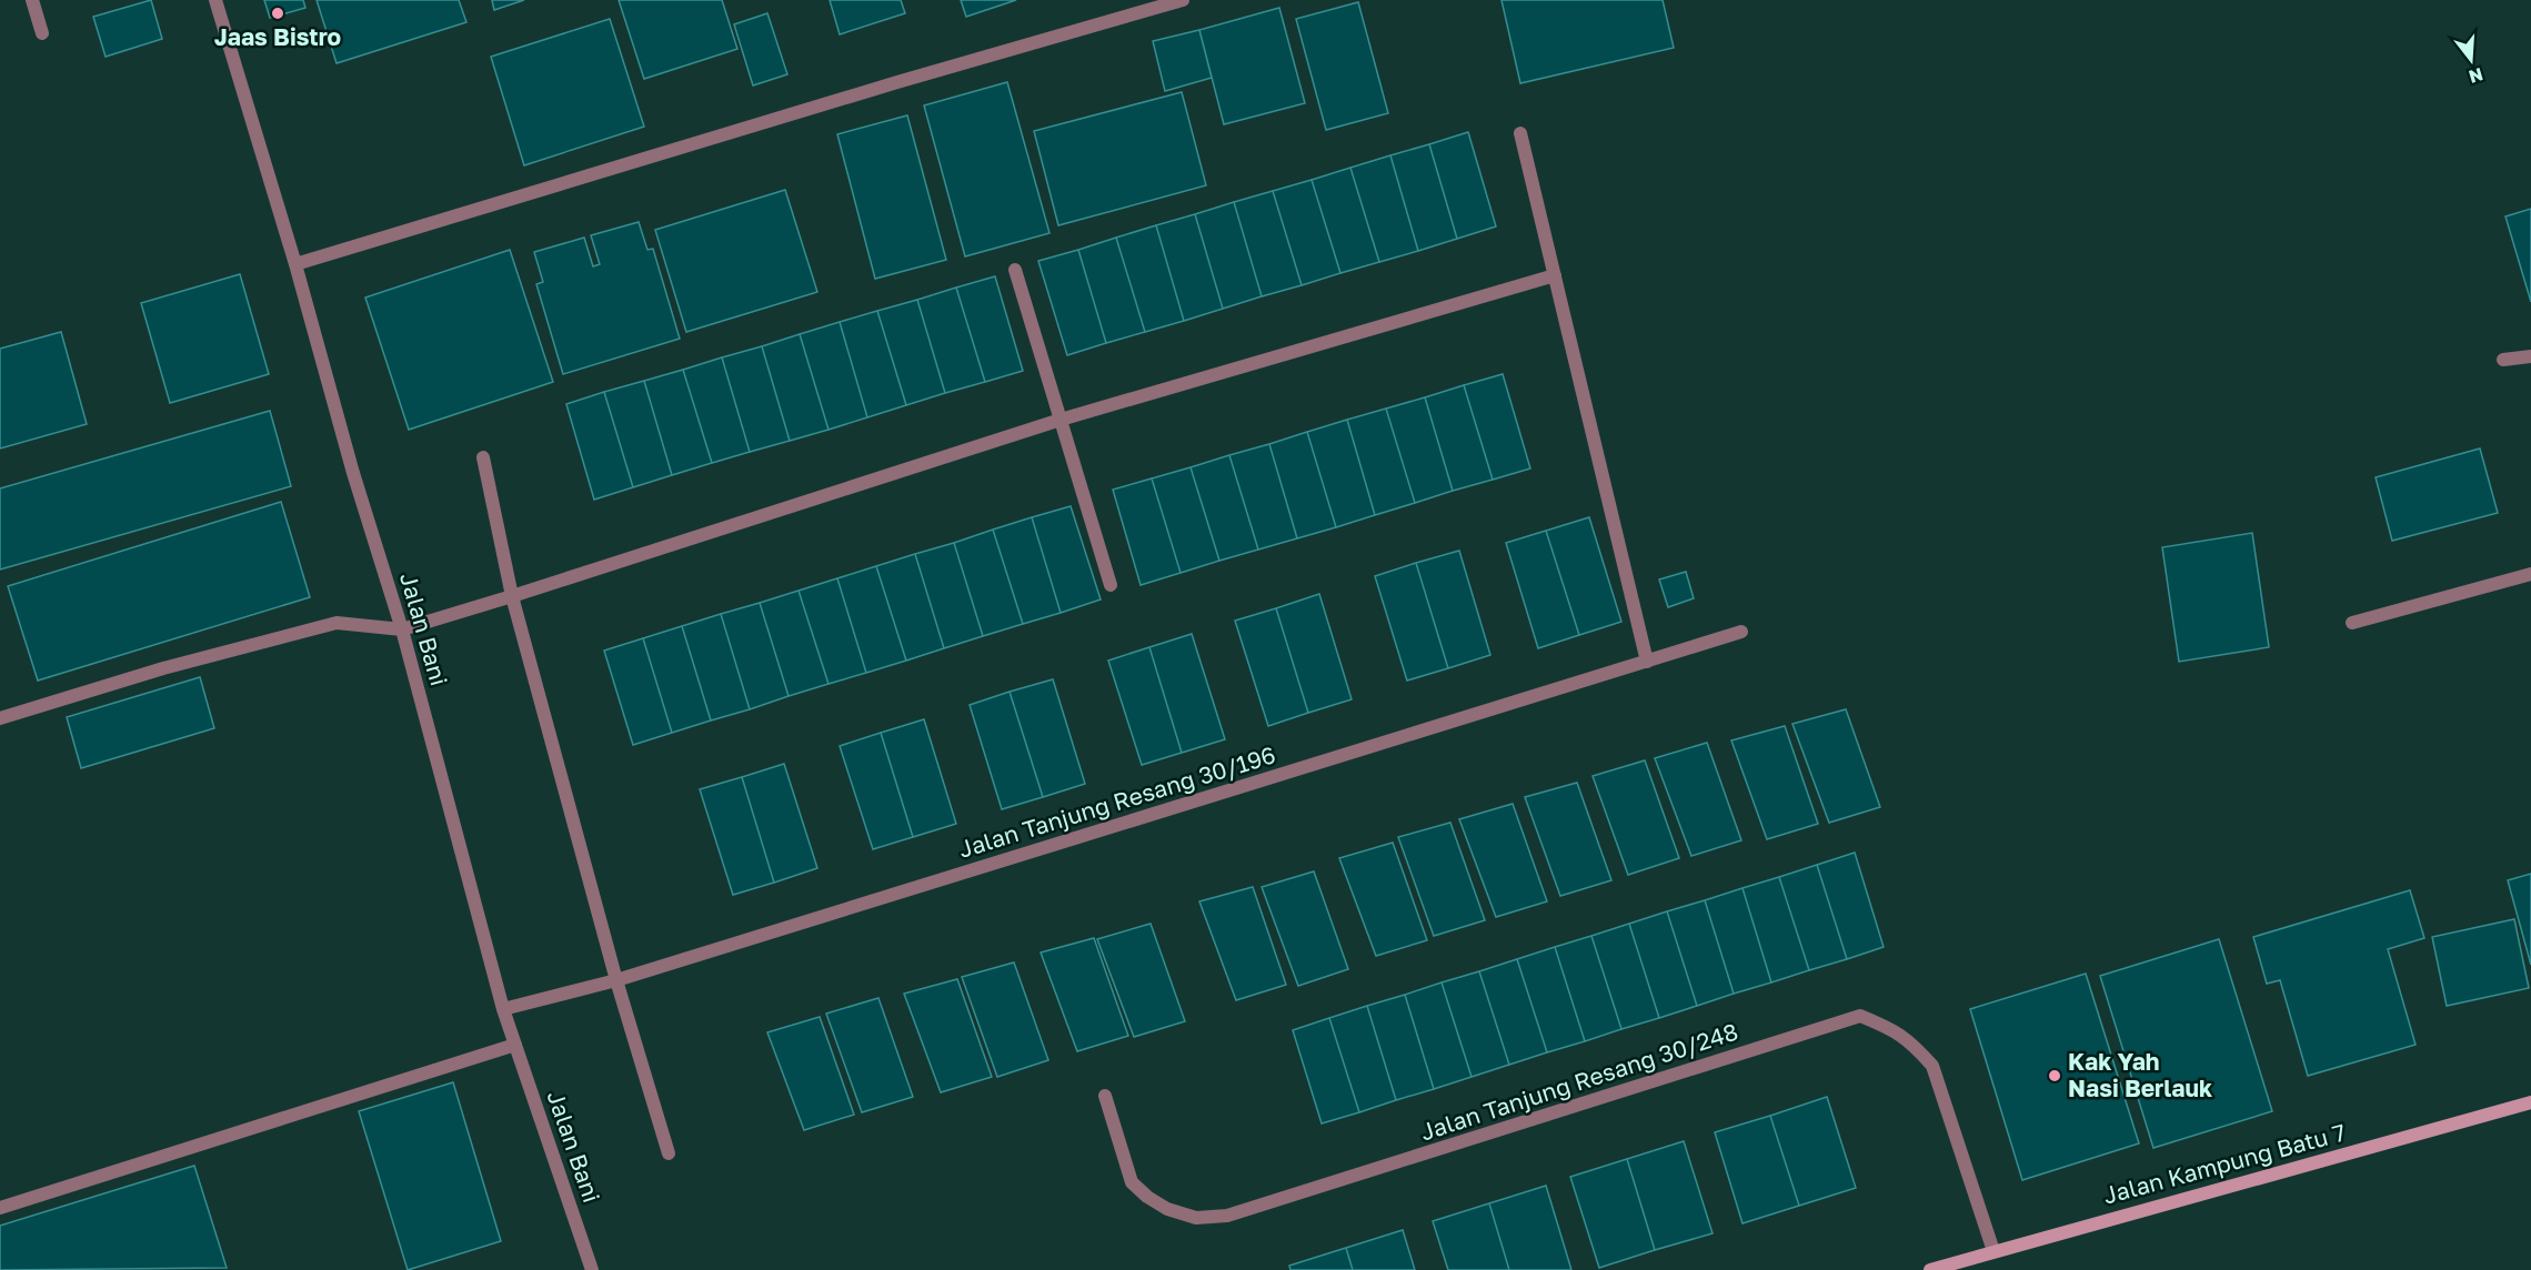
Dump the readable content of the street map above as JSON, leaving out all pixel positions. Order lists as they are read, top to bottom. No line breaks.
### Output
{"streets":{"street":["Jalan Bani","Jalan Tanjung Resang 30/196","Jalan Tanjung Resang 30/248","Jalan Kampung Batu 7"]},"crossings":[["Jalan Bani","Jalan Tanjung Resang 30/196"],["Jalan Tanjung Resang 30/248","Jalan Kampung Batu 7"]],"places":["Jaas Bistro","Kak Yah Nasi Berlauk"],"north":"bottom"}
